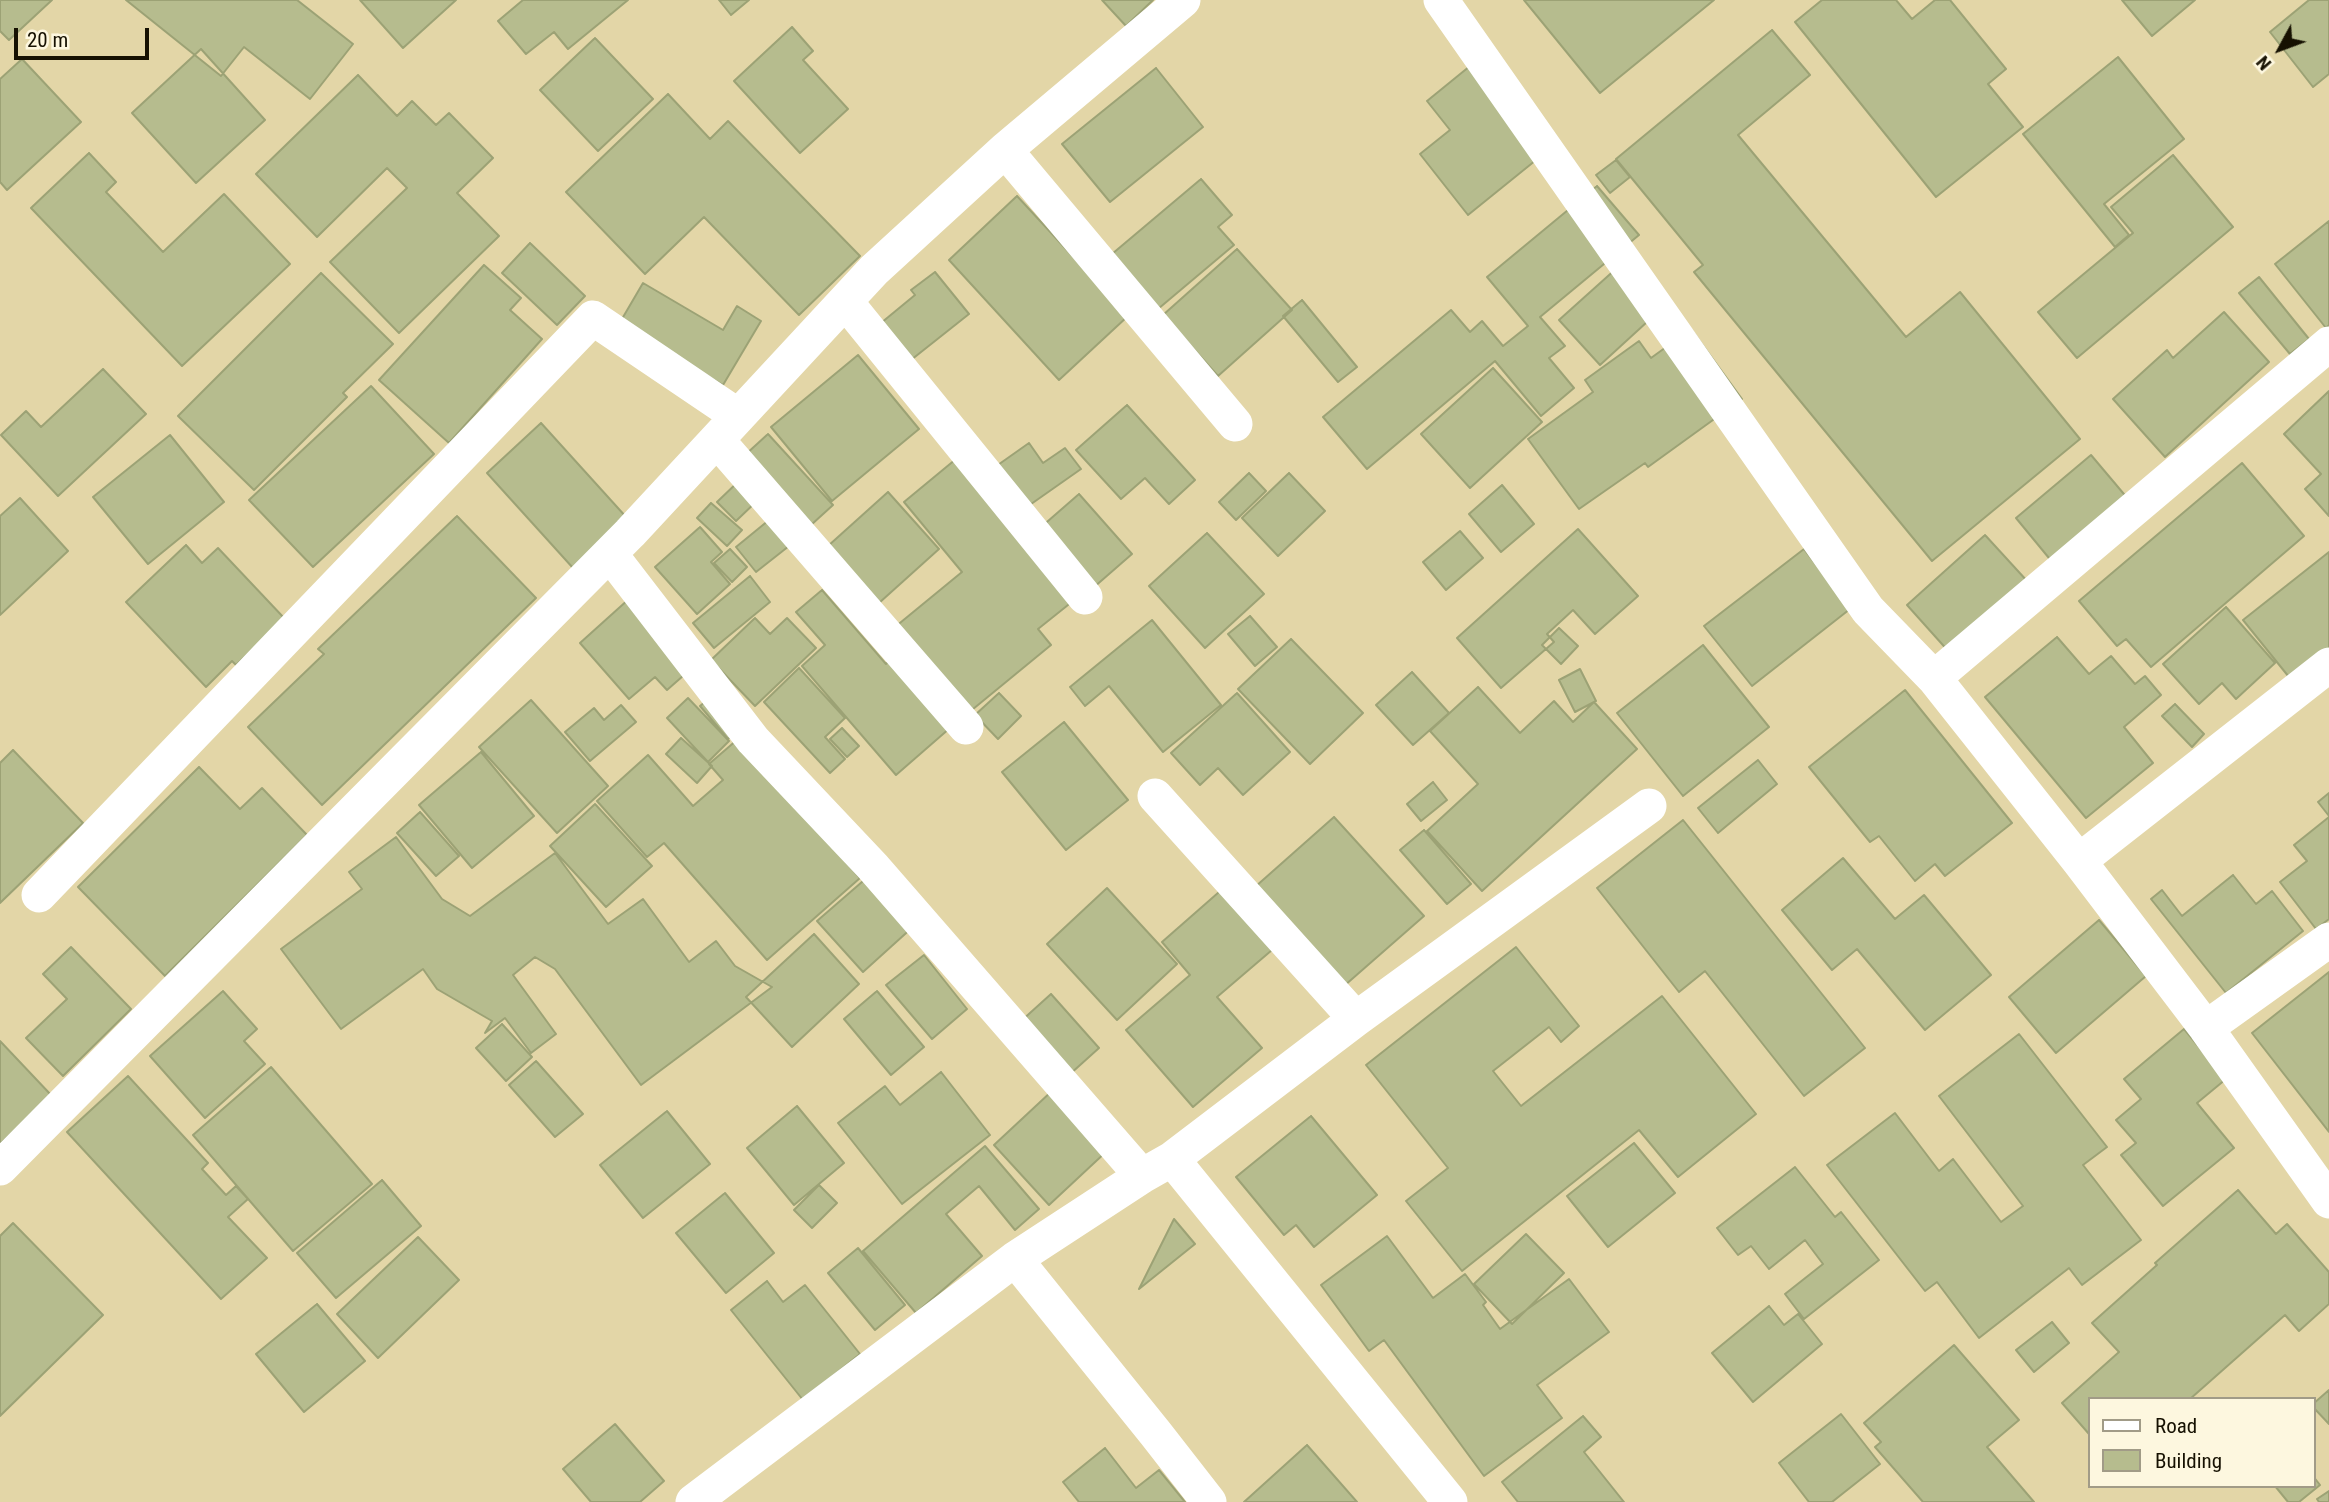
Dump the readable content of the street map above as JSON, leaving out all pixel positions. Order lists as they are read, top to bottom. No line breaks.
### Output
{"legend":["Road","Building"],"scale_bar":"20 m","north":"bottom left"}
